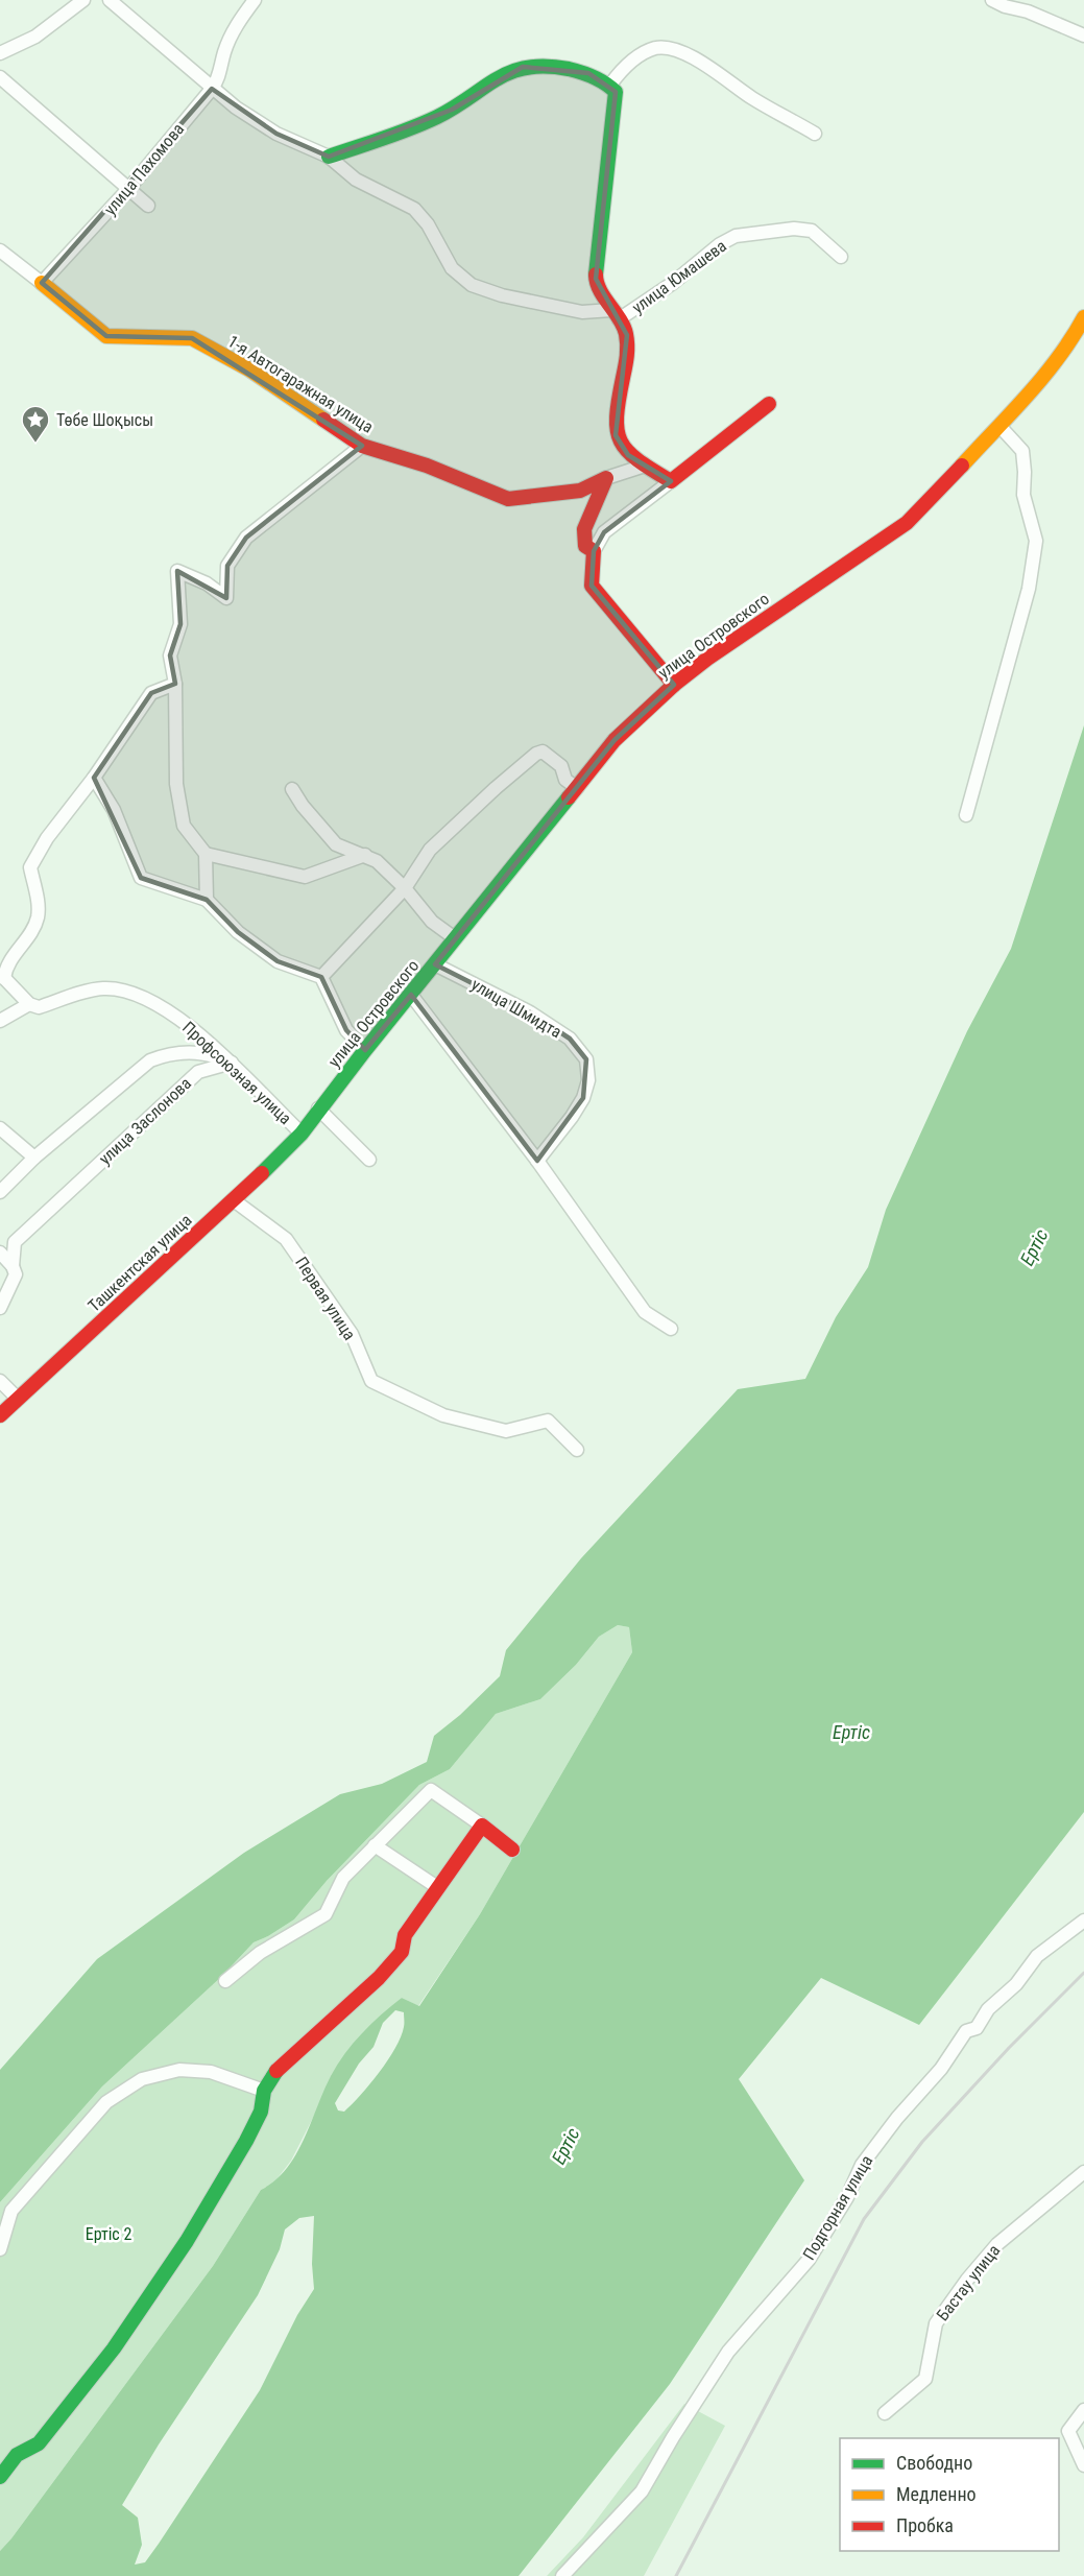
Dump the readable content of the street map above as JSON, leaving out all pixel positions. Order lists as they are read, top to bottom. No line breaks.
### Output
{"streets":{"street":["улица Пахомова","улица Юмашева","1-я Автогаражная улица","улица Островского","улица Шмидта","Профсоюзная улица","улица Заслонова","Ташкентская улица","Первая улица","Подгорная улица","Бастау улица"]},"crossings":[["улица Пахомова","1-я Автогаражная улица"],["улица Островского","улица Шмидта"],["улица Островского","Профсоюзная улица"],["улица Островского","Ташкентская улица"],["Профсоюзная улица","улица Заслонова"],["Профсоюзная улица","Ташкентская улица"],["Ташкентская улица","Первая улица"]],"water":["Ертіс"],"parks":["Ертіс 2"],"places":{"place":["Төбе Шоқысы"]},"legend":["Свободно","Медленно","Пробка"]}
